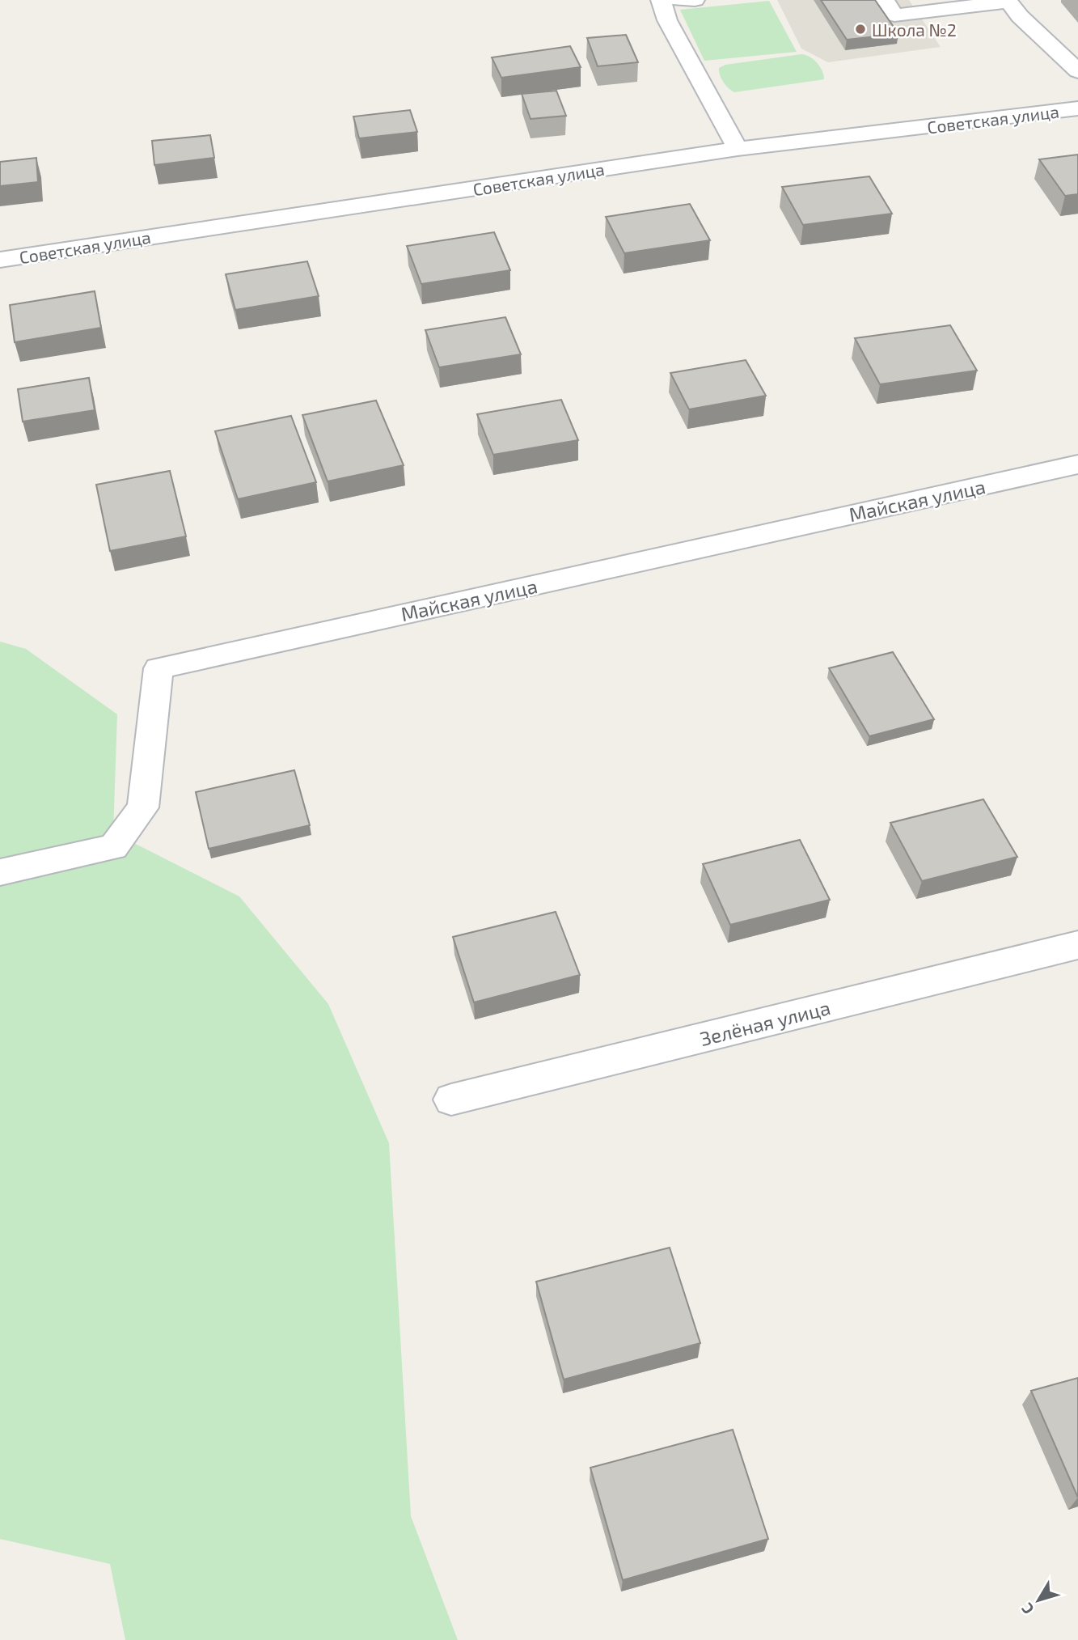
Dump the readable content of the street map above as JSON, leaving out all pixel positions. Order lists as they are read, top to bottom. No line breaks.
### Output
{"streets":{"street":["Советская улица","Майская улица","Зелёная улица"]},"places":["Школа №2"],"north":"bottom left"}
